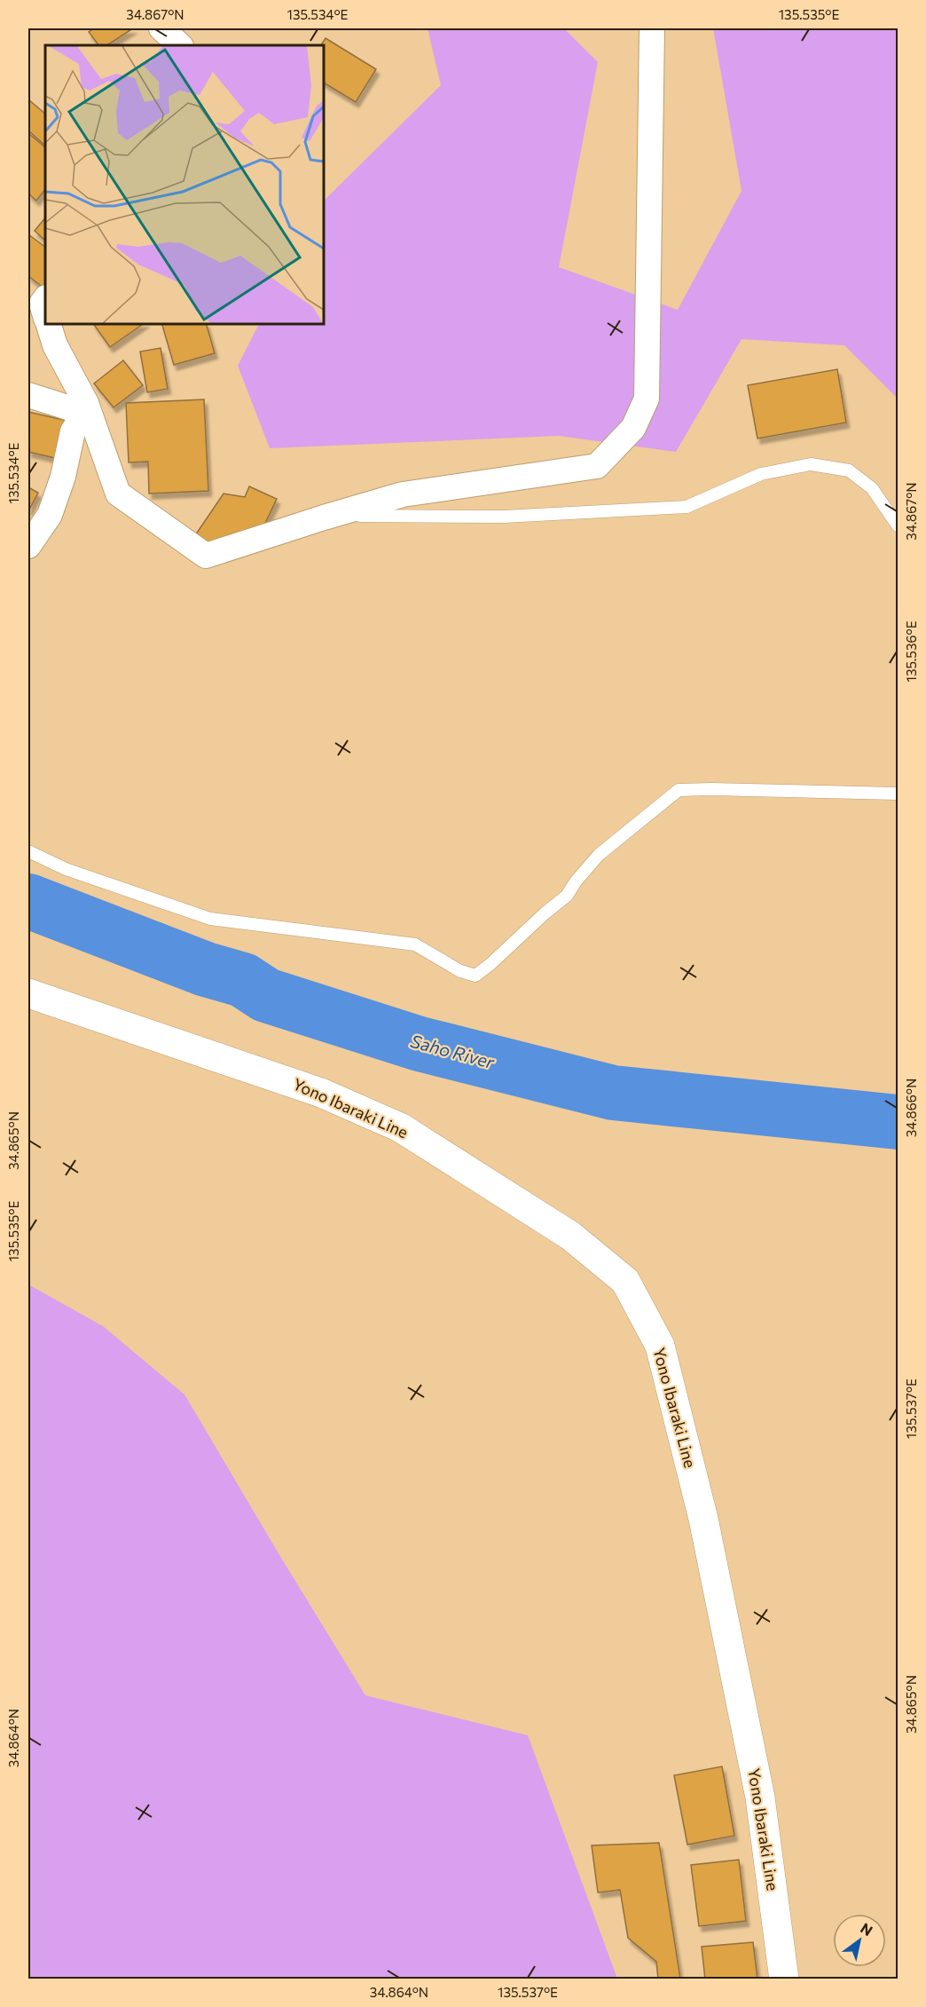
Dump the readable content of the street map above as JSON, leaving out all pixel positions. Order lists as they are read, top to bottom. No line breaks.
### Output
{"streets":{"main road":["Yono Ibaraki Line"]},"water":["Saho River"],"north":"top right","coordinates":["34.867°N","135.534°E","135.535°E","135.536°E","34.866°N","34.865°N","135.537°E","34.864°N"]}
